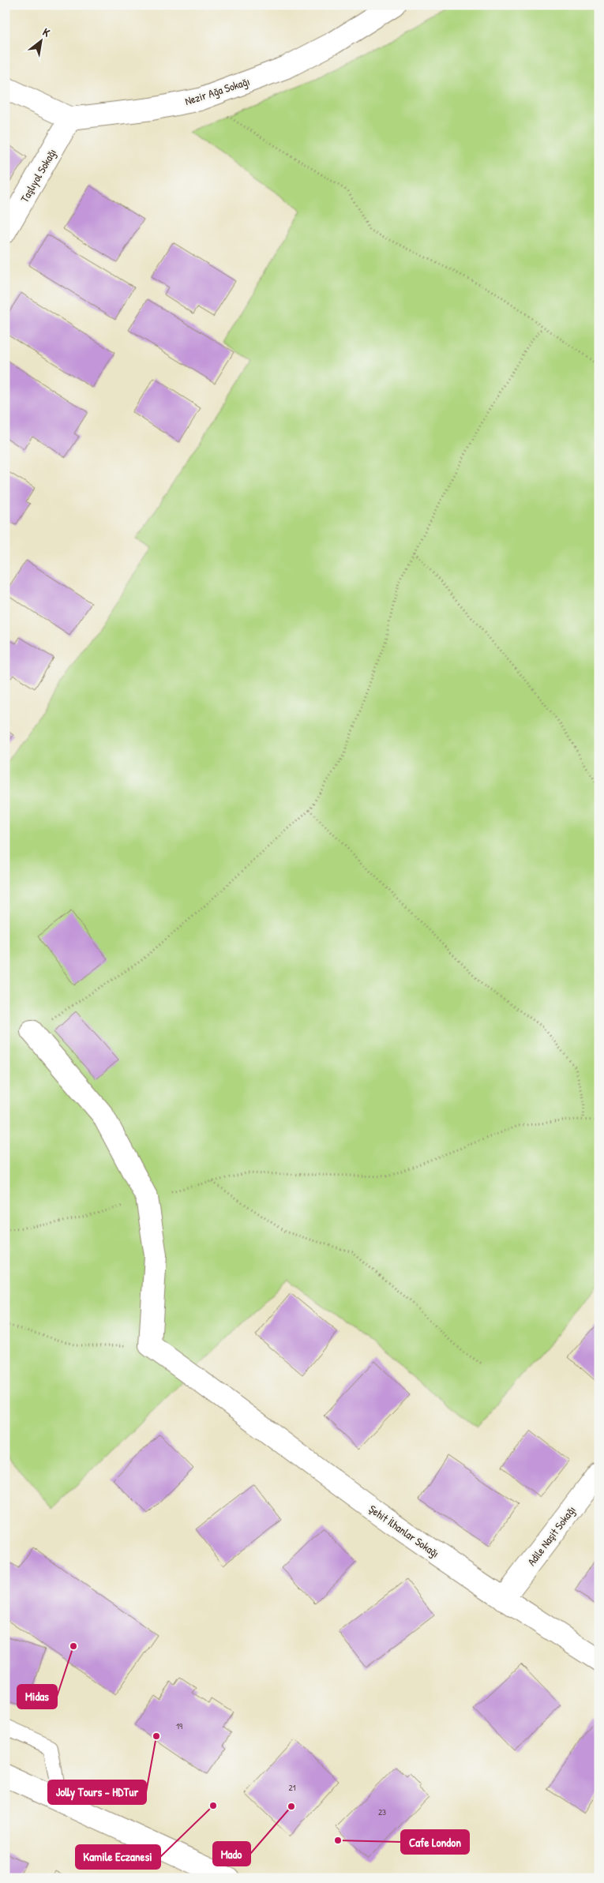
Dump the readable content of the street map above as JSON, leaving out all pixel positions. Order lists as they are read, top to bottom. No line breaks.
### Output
{"streets":{"street":["Nezir Ağa Sokağı","Taşlıyol Sokağı","Şehit İlhanlar Sokağı","Adile Naşit Sokağı"]},"crossings":[["Nezir Ağa Sokağı","Taşlıyol Sokağı"],["Şehit İlhanlar Sokağı","Adile Naşit Sokağı"]],"places":["Midas","Jolly Tours - HDTur","Kamile Eczanesi","Mado","Cafe London"],"house_numbers":["19","21","23"],"north":"top right"}
